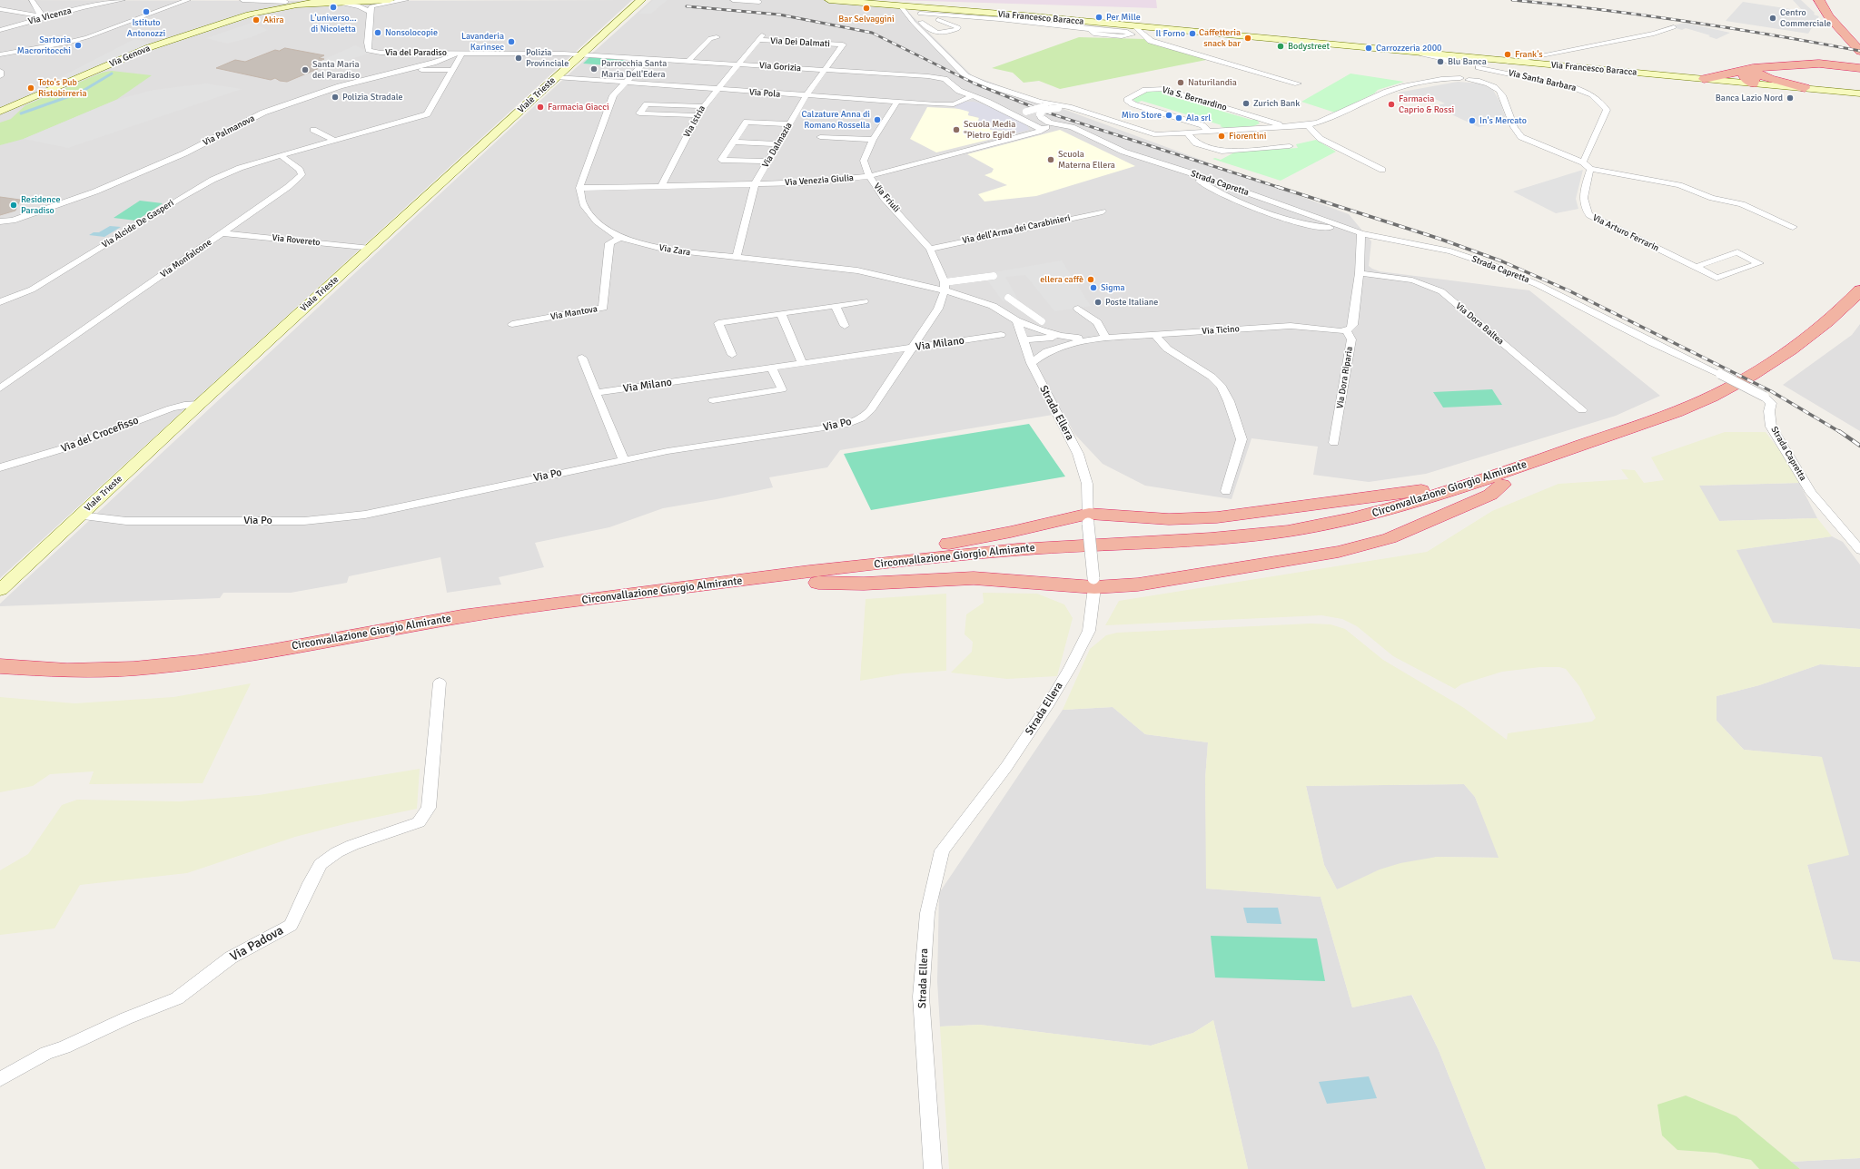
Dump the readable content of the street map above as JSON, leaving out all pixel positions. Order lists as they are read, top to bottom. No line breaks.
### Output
{"streets":{"highway":["Circonvallazione Giorgio Almirante"],"main road":["Via Francesco Baracca","Via Genova","Viale Trieste"],"street":["Via Vicenza","Via Dei Dalmati","Via del Paradiso","Via Gorizia","Via Santa Barbara","Via Pola","Via S. Bernardino","Via Istria","Via Palmanova","Via Dalmazia","Via Venezia Giulia","Strada Capretta","Via Friuli","Via Alcide De Gasperi","Via dell'Arma dei Carabinieri","Via Arturo Ferrarin","Via Rovereto","Via Zara","Via Monfalcone","Via Mantova","Via Dora Baltea","Via Ticino","Via Milano","Via Dora Riparia","Strada Ellera","Via Po","Via del Crocefisso","Via Padova"]},"crossings":[["Via Francesco Baracca","Strada Capretta"],["Via Dei Dalmati","Via Istria"],["Via Dei Dalmati","Via Dalmazia"],["Via del Paradiso","Via Gorizia"],["Via del Paradiso","Viale Trieste"],["Via del Paradiso","Via Palmanova"],["Via Gorizia","Via Pola"],["Via Gorizia","Viale Trieste"],["Via Gorizia","Via Istria"],["Via Gorizia","Via Dalmazia"],["Via Gorizia","Via Venezia Giulia"],["Via Pola","Viale Trieste"],["Via Pola","Via Istria"],["Via Pola","Via Dalmazia"],["Via Pola","Via Friuli"],["Viale Trieste","Via Rovereto"],["Viale Trieste","Via Po"],["Viale Trieste","Via del Crocefisso"],["Via Istria","Via Venezia Giulia"],["Via Dalmazia","Via Venezia Giulia"],["Via Dalmazia","Via Zara"],["Via Venezia Giulia","Via Friuli"],["Via Venezia Giulia","Via Zara"],["Strada Capretta","Via Dora Riparia"],["Via Friuli","Via dell'Arma dei Carabinieri"],["Via Friuli","Via Zara"],["Via Friuli","Via Po"],["Via Alcide De Gasperi","Via Monfalcone"],["Via Rovereto","Via Monfalcone"],["Via Zara","Via Mantova"],["Via Zara","Via Po"],["Via Dora Baltea","Via Dora Riparia"],["Via Ticino","Via Dora Riparia"],["Via Milano","Via Po"]],"places":["L'universo... di Nicoletta","Bar Selvaggini","Istituto Antonozzi","Per Mille","Centro Commerciale","Akira","Nonsolocopie","Il Forno","Caffetteria snack bar","Lavanderia Karinsec","Sartoria Macroritocchi","Bodystreet","Carrozzeria 2000","Frank's","Polizia Provinciale","Blu Banca","Parrocchia Santa Maria Dell'Edera","Santa Maria del Paradiso","Naturilandia","Toto's Pub Ristobirreria","Polizia Stradale","Banca Lazio Nord","Zurich Bank","Farmacia Caprio & Rossi","Farmacia Giacci","Miro Store","Ala srl","Calzature Anna di Romano Rossella","In's Mercato","Scuola Media \"Pietro Egidi\"","Fiorentini","Scuola Materna Ellera","Residence Paradiso","ellera caffè","Sigma","Poste Italiane"]}
